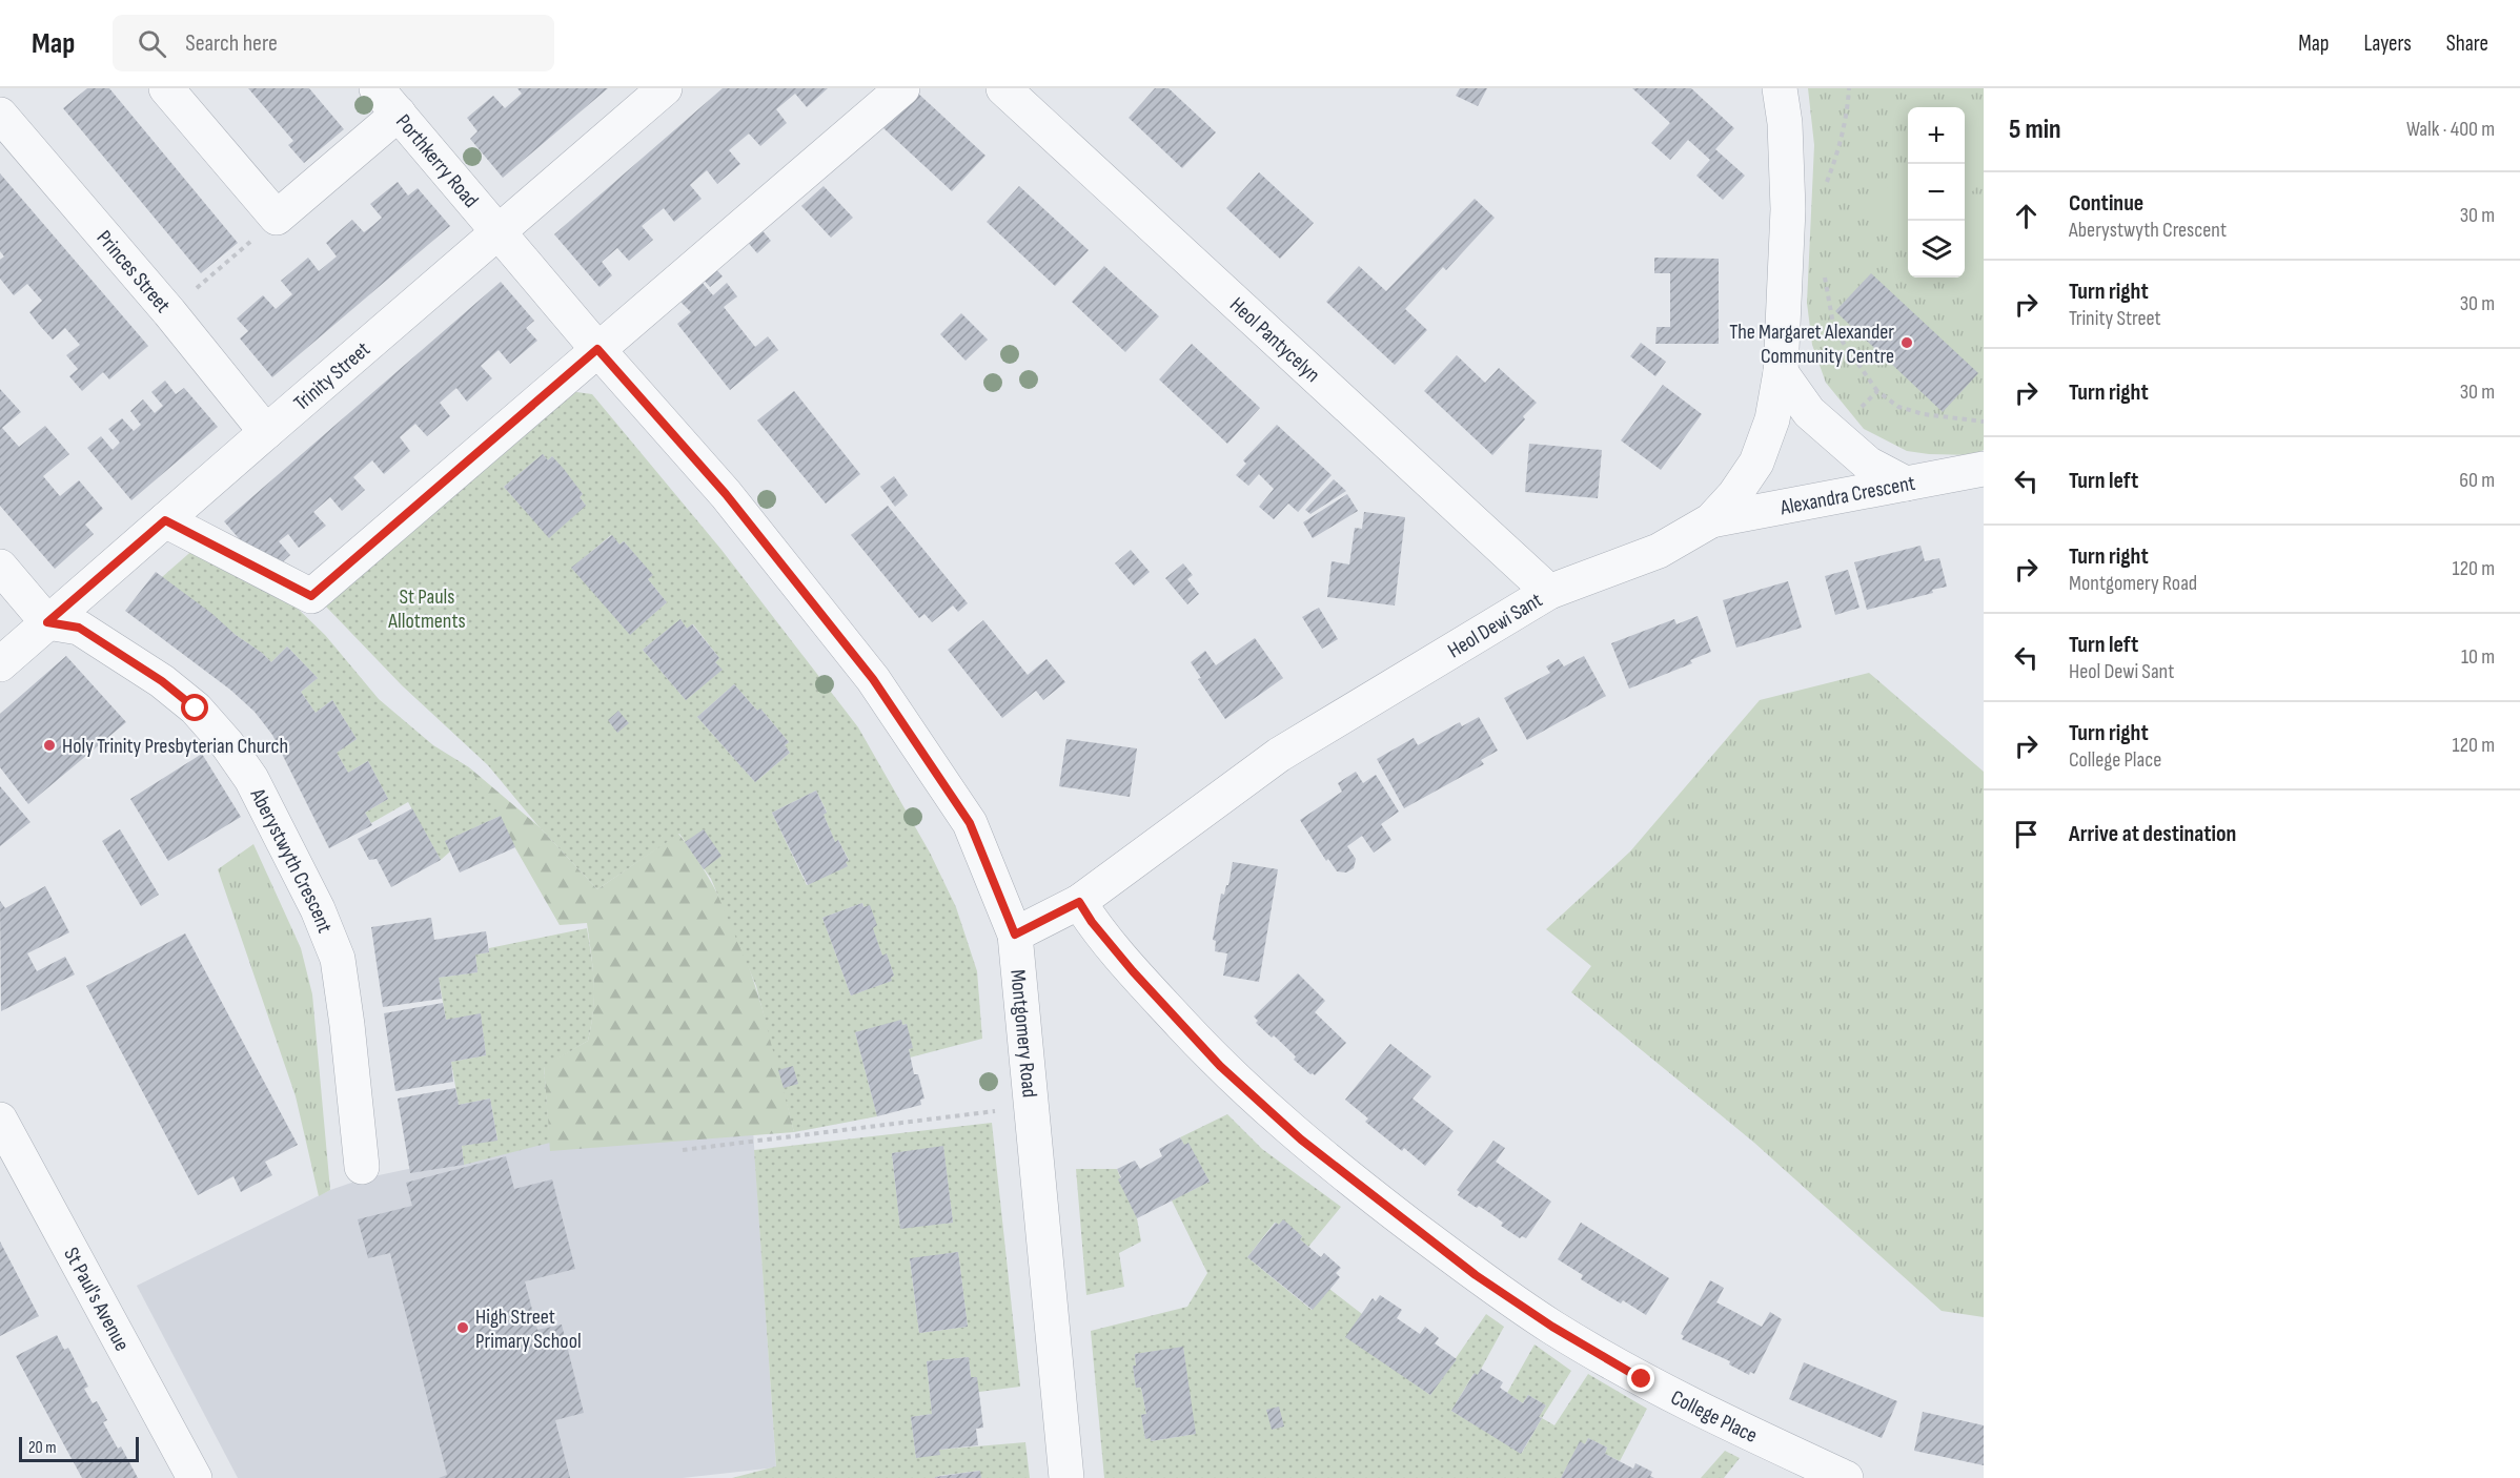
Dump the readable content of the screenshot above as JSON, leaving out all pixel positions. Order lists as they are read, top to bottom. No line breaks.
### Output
{"streets":{"street":["Porthkerry Road","Princes Street","Heol Pantycelyn","Trinity Street","Alexandra Crescent","Heol Dewi Sant","Aberystwyth Crescent","Montgomery Road","St Paul's Avenue","College Place"]},"crossings":[["Porthkerry Road","Trinity Street"],["Porthkerry Road","Montgomery Road"],["Princes Street","Trinity Street"],["Heol Pantycelyn","Heol Dewi Sant"],["Trinity Street","Aberystwyth Crescent"],["Trinity Street","Montgomery Road"],["Alexandra Crescent","Heol Dewi Sant"],["Heol Dewi Sant","Montgomery Road"],["Heol Dewi Sant","College Place"]],"parks":["St Pauls Allotments"],"places":["The Margaret Alexander Community Centre","Holy Trinity Presbyterian Church","High Street Primary School"],"scale_bar":"20 m","page":{"header":"Map","search":"Search here","nav":["Map","Layers","Share"],"heading":["5 min","Walk · 400 m"],"map_buttons":["+","−"],"list":[["Continue","Aberystwyth Crescent","30 m"],["Turn right","Trinity Street","30 m"],["Turn right","30 m"],["Turn left","60 m"],["Turn right","Montgomery Road","120 m"],["Turn left","Heol Dewi Sant","10 m"],["Turn right","College Place","120 m"],"Arrive at destination"],"scale":"20 m"}}
